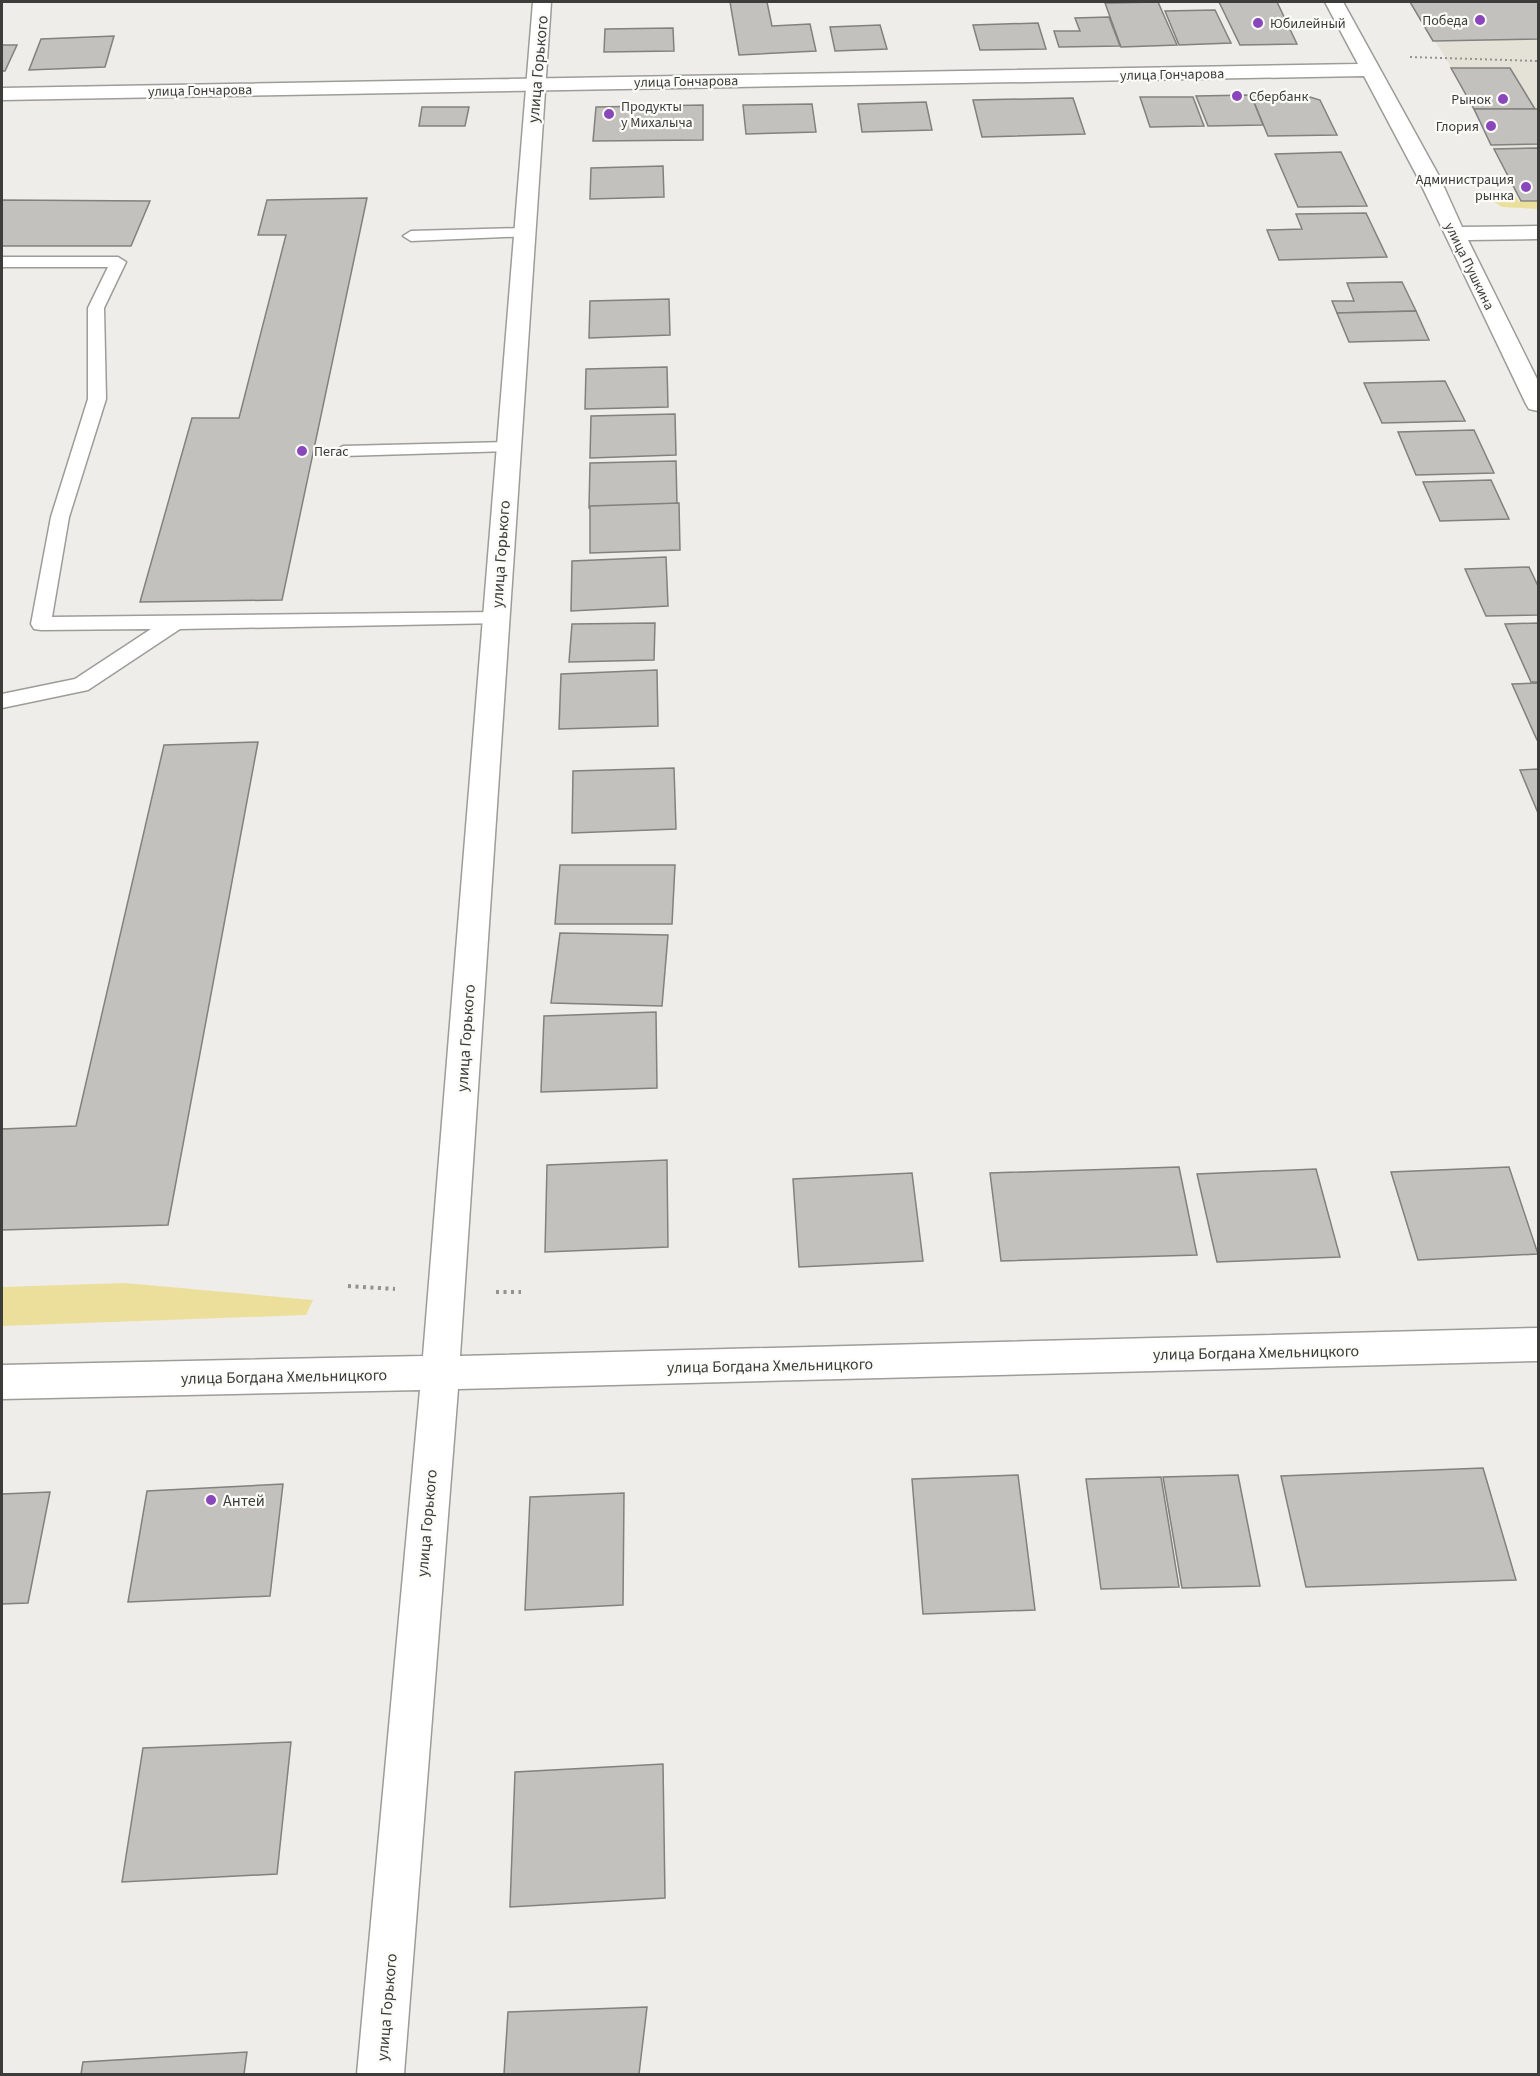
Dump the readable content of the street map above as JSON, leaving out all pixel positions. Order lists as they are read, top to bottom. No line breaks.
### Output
{"streets":{"street":["улица Горького","улица Гончарова","улица Пушкина","улица Богдана Хмельницкого"]},"crossings":[["улица Горького","улица Гончарова"],["улица Горького","улица Богдана Хмельницкого"],["улица Гончарова","улица Пушкина"]],"places":["Победа","Юбилейный","Сбербанк","Рынок","Продукты у Михалыча","Глория","Администрация рынка","Пегас","Антей"]}
